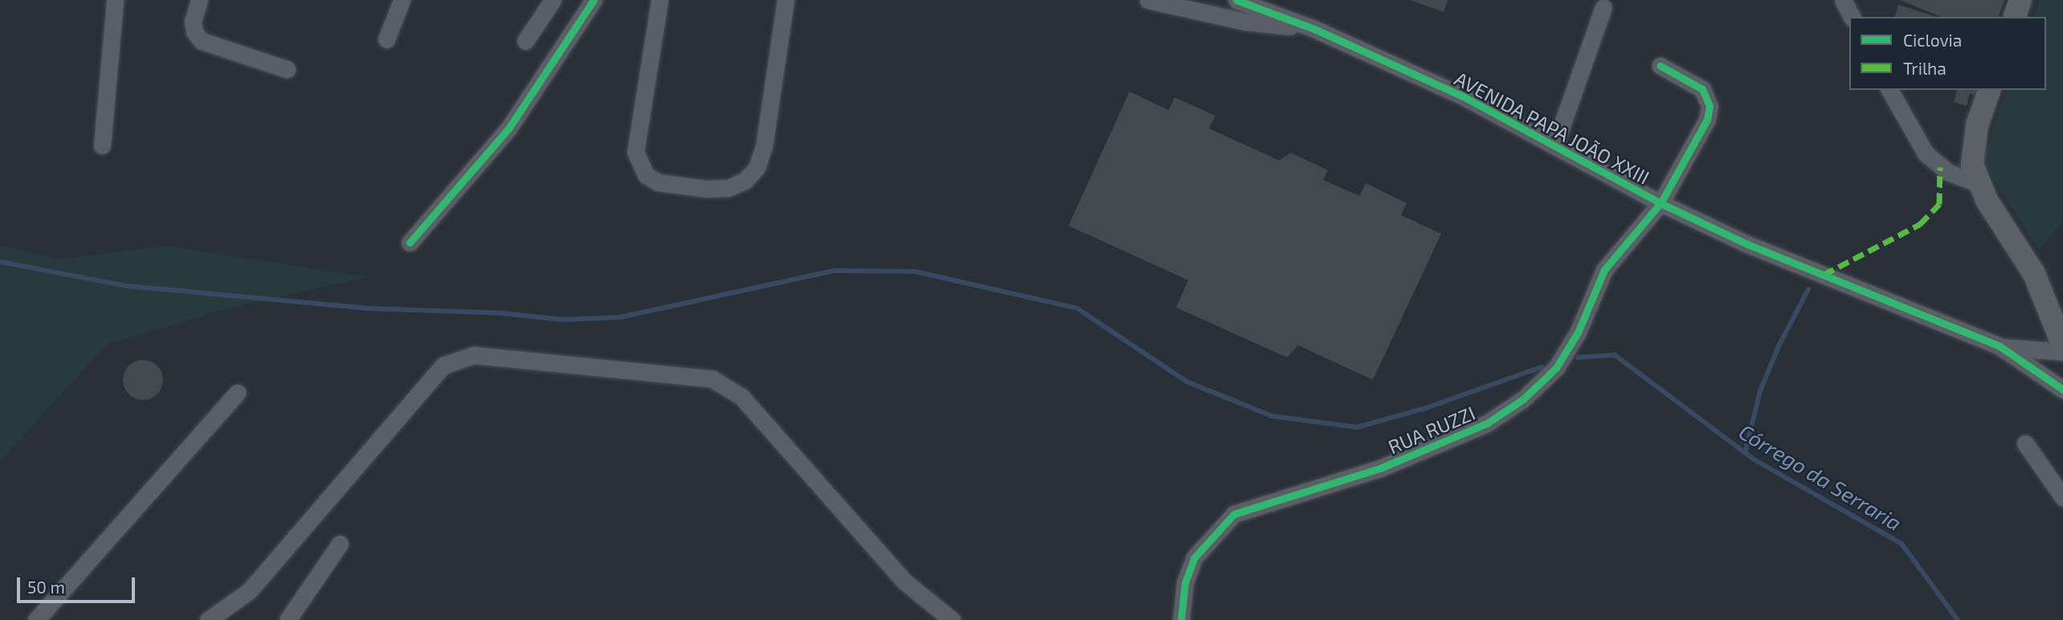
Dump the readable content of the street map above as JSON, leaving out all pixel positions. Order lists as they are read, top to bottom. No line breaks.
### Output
{"streets":{"street":["AVENIDA PAPA JOÃO XXIII","RUA RUZZI"]},"crossings":[["AVENIDA PAPA JOÃO XXIII","RUA RUZZI"]],"water":["Córrego da Serraria"],"legend":["Ciclovia","Trilha"],"scale_bar":"50 m"}
